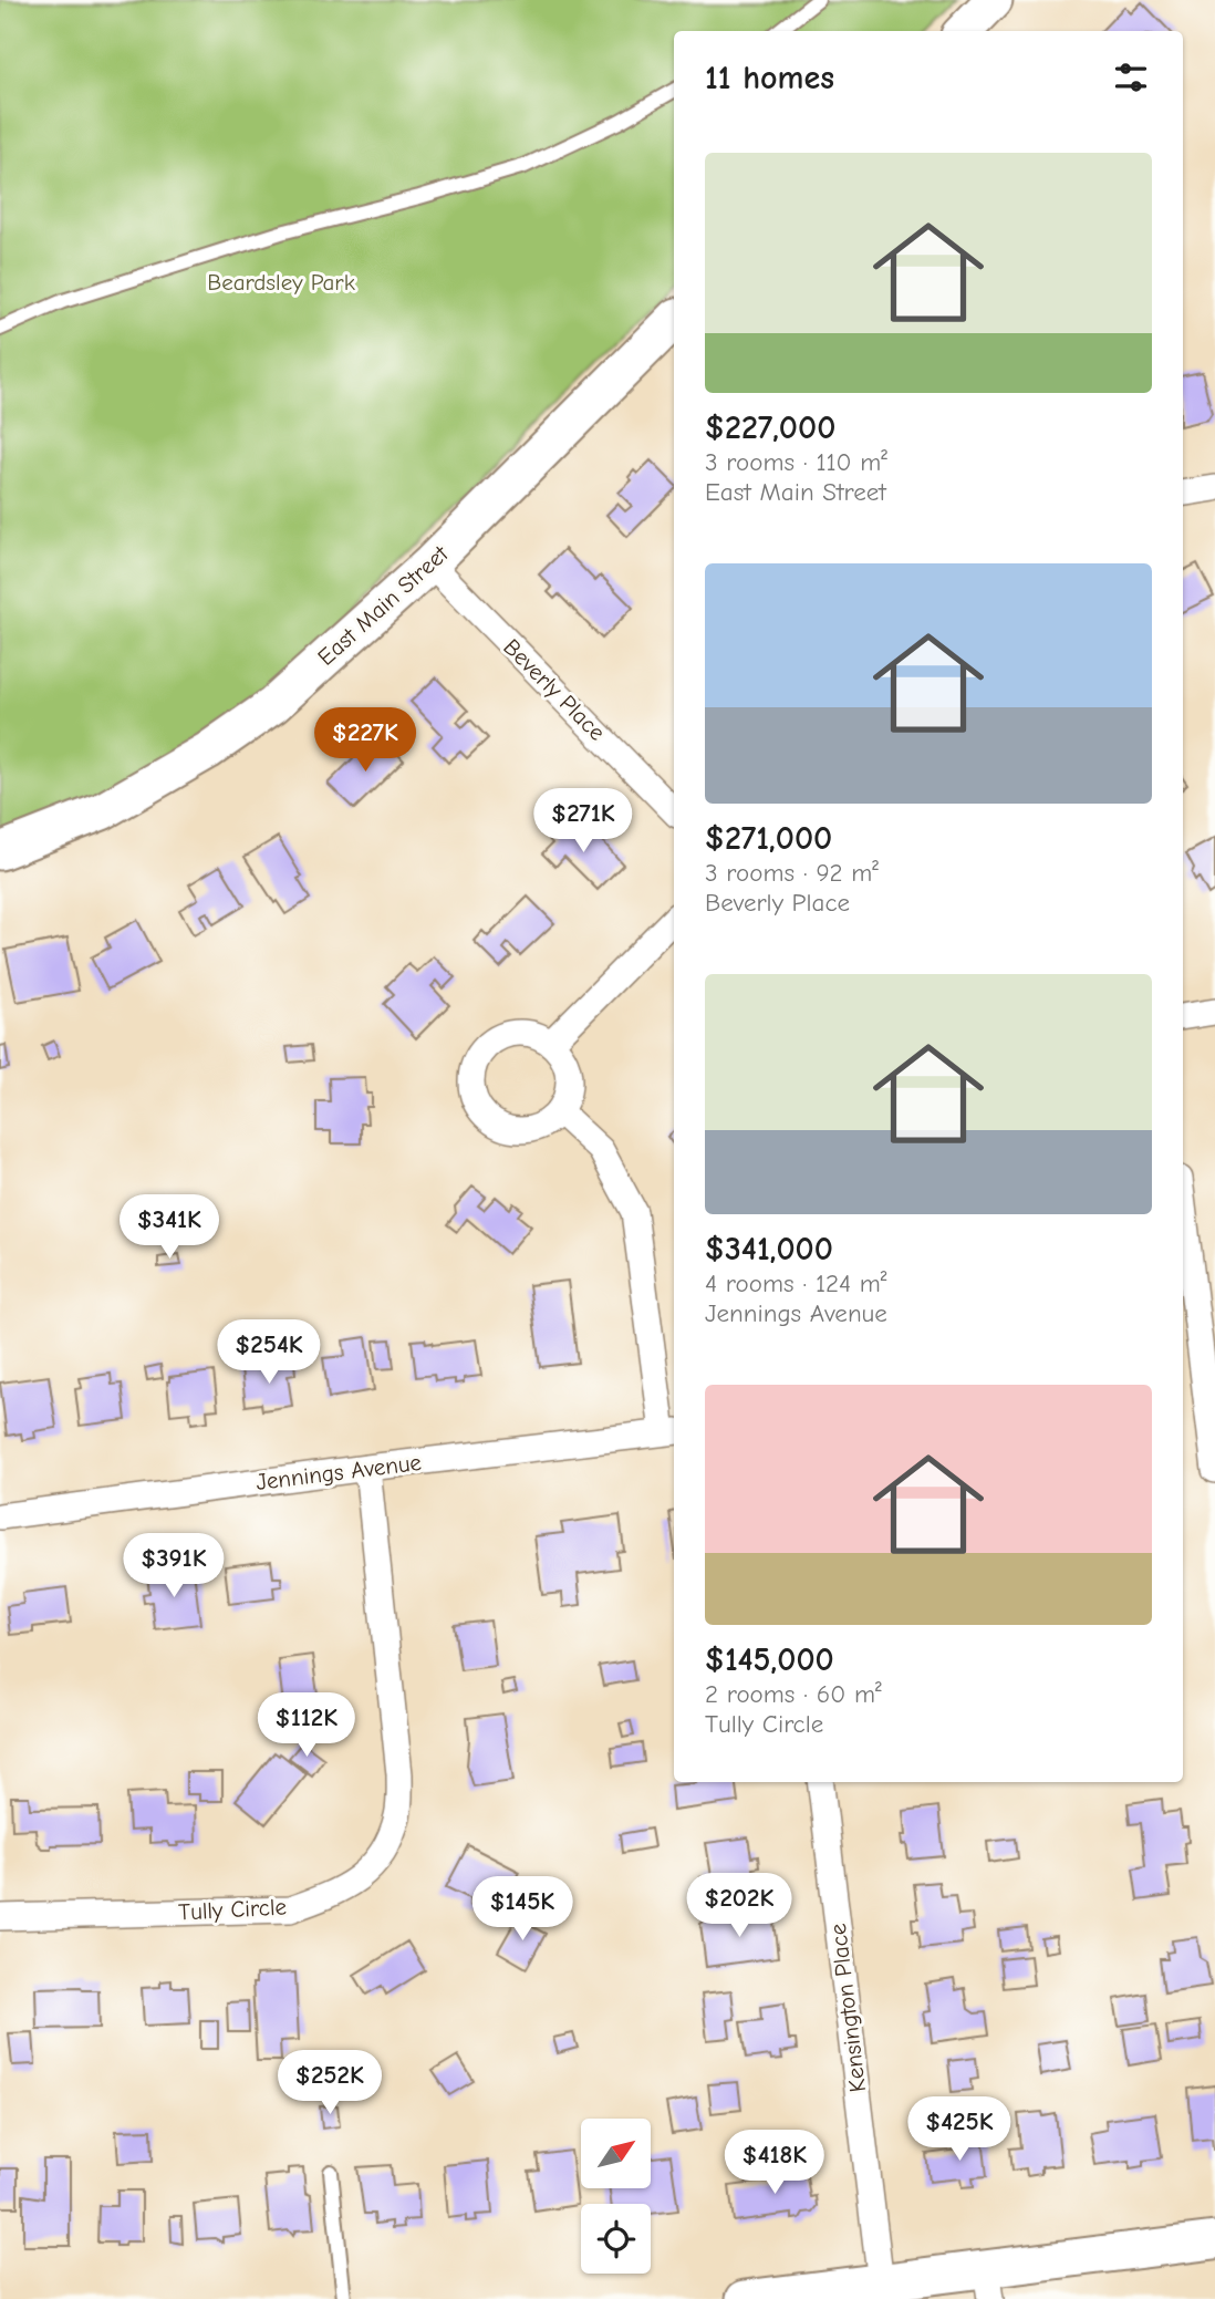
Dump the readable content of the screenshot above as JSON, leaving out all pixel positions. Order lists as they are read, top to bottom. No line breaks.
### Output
{"streets":{"main road":["East Main Street"],"street":["Beverly Place","Jennings Avenue","Tully Circle","Kensington Place"]},"crossings":[["East Main Street","Beverly Place"],["Jennings Avenue","Tully Circle"]],"parks":["Beardsley Park"],"north":"top right","page":{"heading":"11 homes","list":[{"name":"$227,000","note":"3 rooms · 110 m² · East Main Street"},{"name":"$271,000","note":"3 rooms · 92 m² · Beverly Place"},{"name":"$341,000","note":"4 rooms · 124 m² · Jennings Avenue"},{"name":"$145,000","note":"2 rooms · 60 m² · Tully Circle"}],"price":["$227K","$271K","$341K","$254K","$391K","$112K","$202K","$145K","$252K","$425K","$418K"]}}
